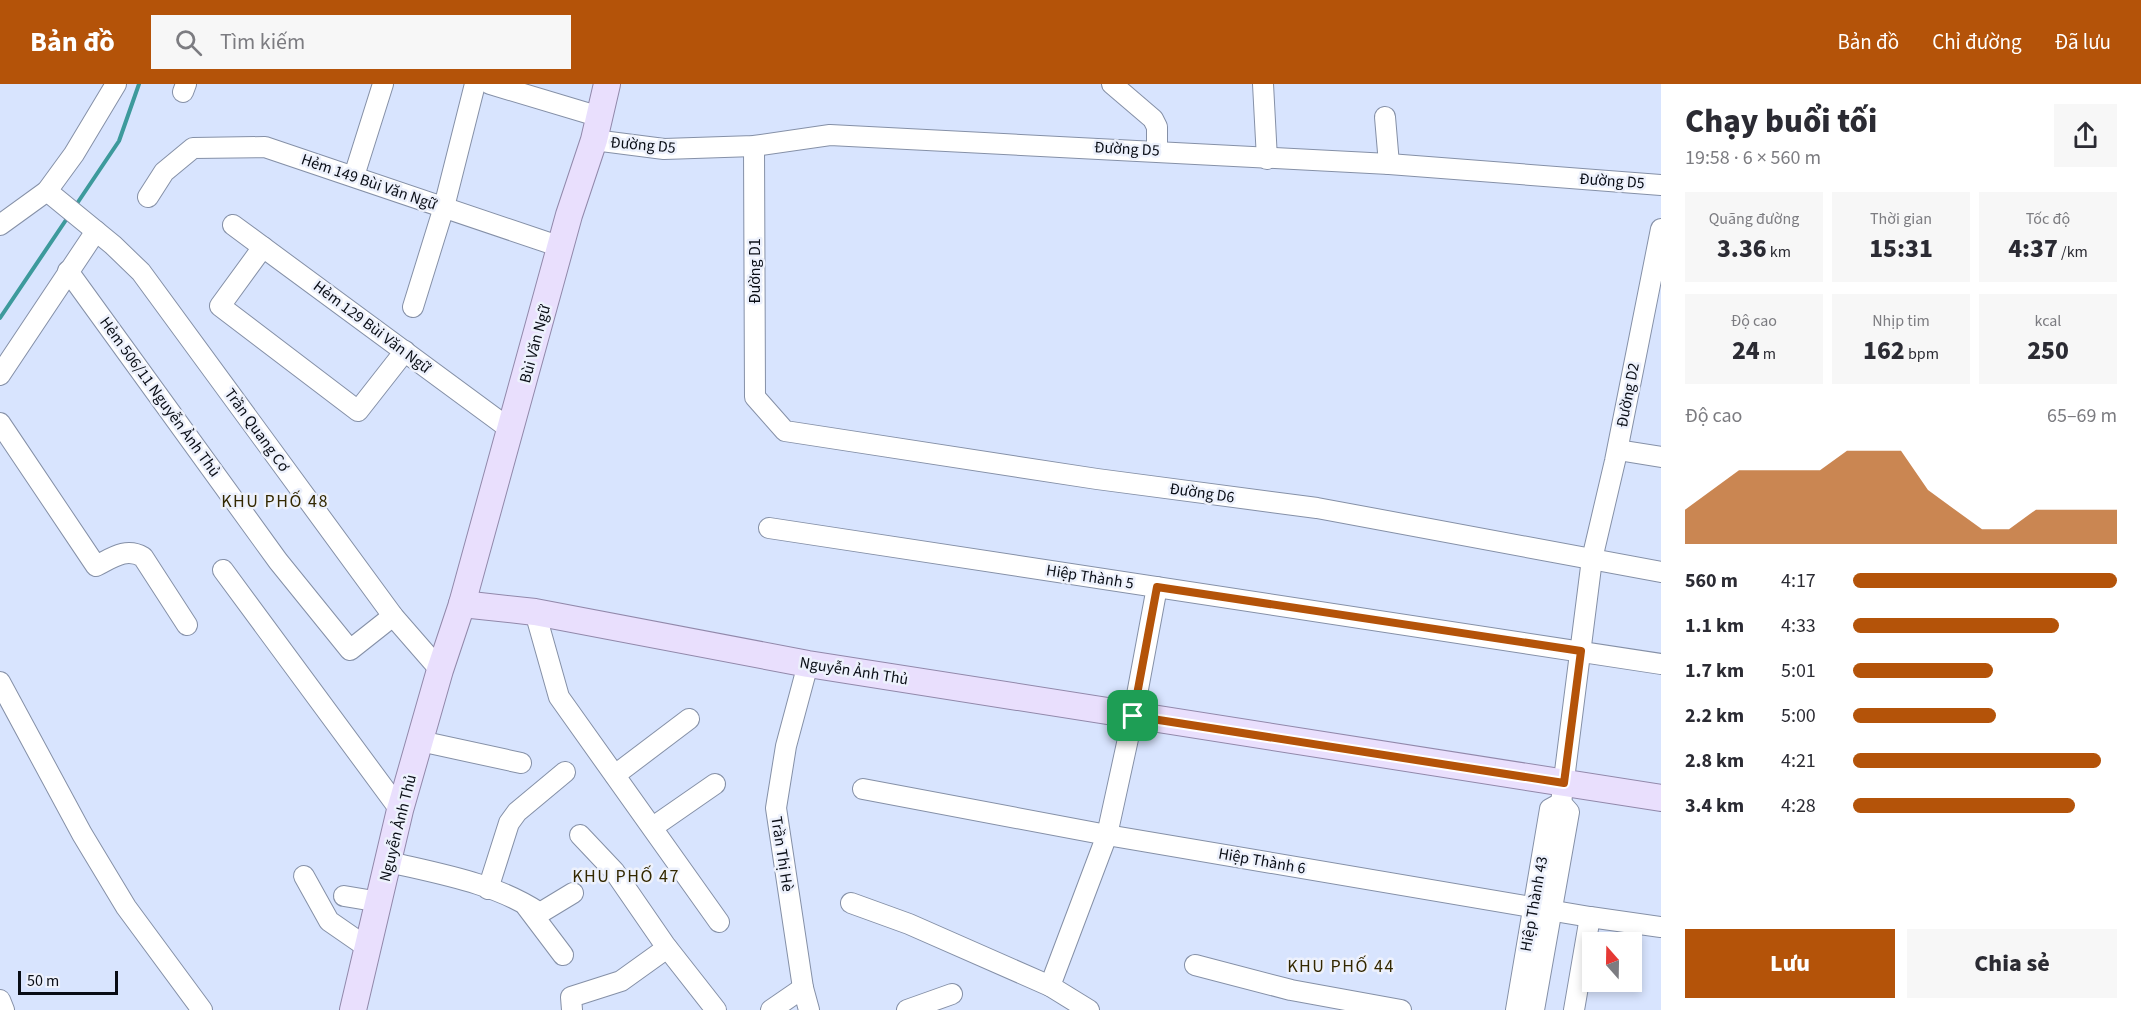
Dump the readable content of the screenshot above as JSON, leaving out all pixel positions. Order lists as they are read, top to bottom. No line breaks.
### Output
{"streets":{"main road":["Bùi Văn Ngữ","Nguyễn Ảnh Thủ"],"street":["Đường D5","Hẻm 149 Bùi Văn Ngữ","Đường D1","Hẻm 129 Bùi Văn Ngữ","Đường D2","Hẻm 506/11 Nguyễn Ảnh Thủ","Trần Quang Cơ","Đường D6","Hiệp Thành 5","Trần Thị Hè","Hiệp Thành 6","Hiệp Thành 43"]},"crossings":[["Đường D5","Đường D1"],["Đường D5","Bùi Văn Ngữ"],["Hẻm 149 Bùi Văn Ngữ","Bùi Văn Ngữ"],["Đường D1","Đường D6"],["Hẻm 129 Bùi Văn Ngữ","Bùi Văn Ngữ"],["Bùi Văn Ngữ","Nguyễn Ảnh Thủ"],["Đường D2","Đường D6"],["Đường D2","Hiệp Thành 43"],["Hẻm 506/11 Nguyễn Ảnh Thủ","Trần Quang Cơ"],["Trần Quang Cơ","Nguyễn Ảnh Thủ"],["Đường D6","Hiệp Thành 43"],["Hiệp Thành 5","Hiệp Thành 43"],["Nguyễn Ảnh Thủ","Trần Thị Hè"],["Nguyễn Ảnh Thủ","Hiệp Thành 43"],["Hiệp Thành 6","Hiệp Thành 43"]],"districts":["KHU PHỐ 48","KHU PHỐ 47","KHU PHỐ 44"],"scale_bar":"50 m","north":"top","page":{"header":"Bản đồ","search":"Tìm kiếm","nav":["Bản đồ","Chỉ đường","Đã lưu"],"heading":["Chạy buổi tối","19:58 · 6 × 560 m"],"stats":[["Quãng đường","3.36 km"],["Thời gian","15:31"],["Tốc độ","4:37 /km"],["Độ cao","24 m"],["Nhịp tim","162 bpm"],["kcal","250"]],"chart":["Độ cao","65–69 m"],"list":[{"name":"560 m","note":"4:17"},{"name":"1.1 km","note":"4:33"},{"name":"1.7 km","note":"5:01"},{"name":"2.2 km","note":"5:00"},{"name":"2.8 km","note":"4:21"},{"name":"3.4 km","note":"4:28"}],"buttons":["Lưu","Chia sẻ"],"scale":"50 m"}}
